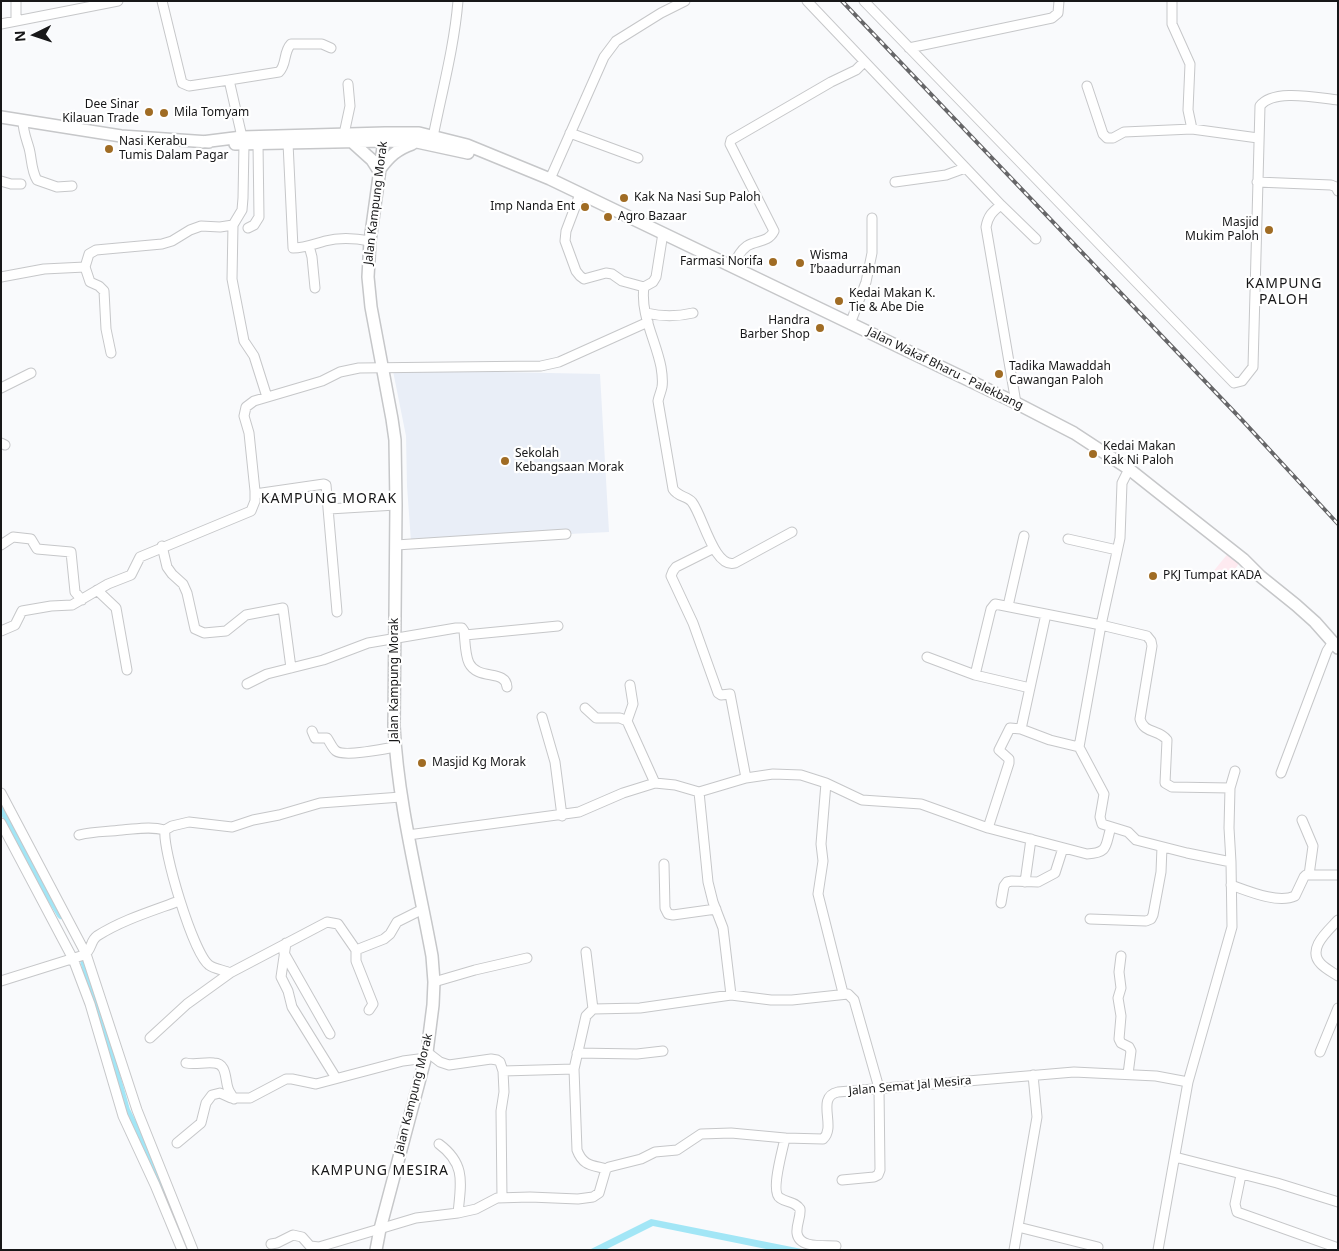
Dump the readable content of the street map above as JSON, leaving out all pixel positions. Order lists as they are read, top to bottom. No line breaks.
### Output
{"streets":{"main road":["Jalan Kampung Morak","Jalan Wakaf Bharu - Palekbang"],"street":["Jalan Semat Jal Mesira"]},"crossings":[["Jalan Kampung Morak","Jalan Wakaf Bharu - Palekbang"]],"districts":["KAMPUNG PALOH","KAMPUNG MORAK","KAMPUNG MESIRA"],"places":["Dee Sinar Kilauan Trade","Mila Tomyam","Nasi Kerabu Tumis Dalam Pagar","Kak Na Nasi Sup Paloh","Imp Nanda Ent","Agro Bazaar","Masjid Mukim Paloh","Farmasi Norifa","Wisma I’baadurrahman","Kedai Makan K. Tie & Abe Die","Handra Barber Shop","Tadika Mawaddah Cawangan Paloh","Kedai Makan Kak Ni Paloh","Sekolah Kebangsaan Morak","PKJ Tumpat KADA","Masjid Kg Morak"],"north":"left"}
